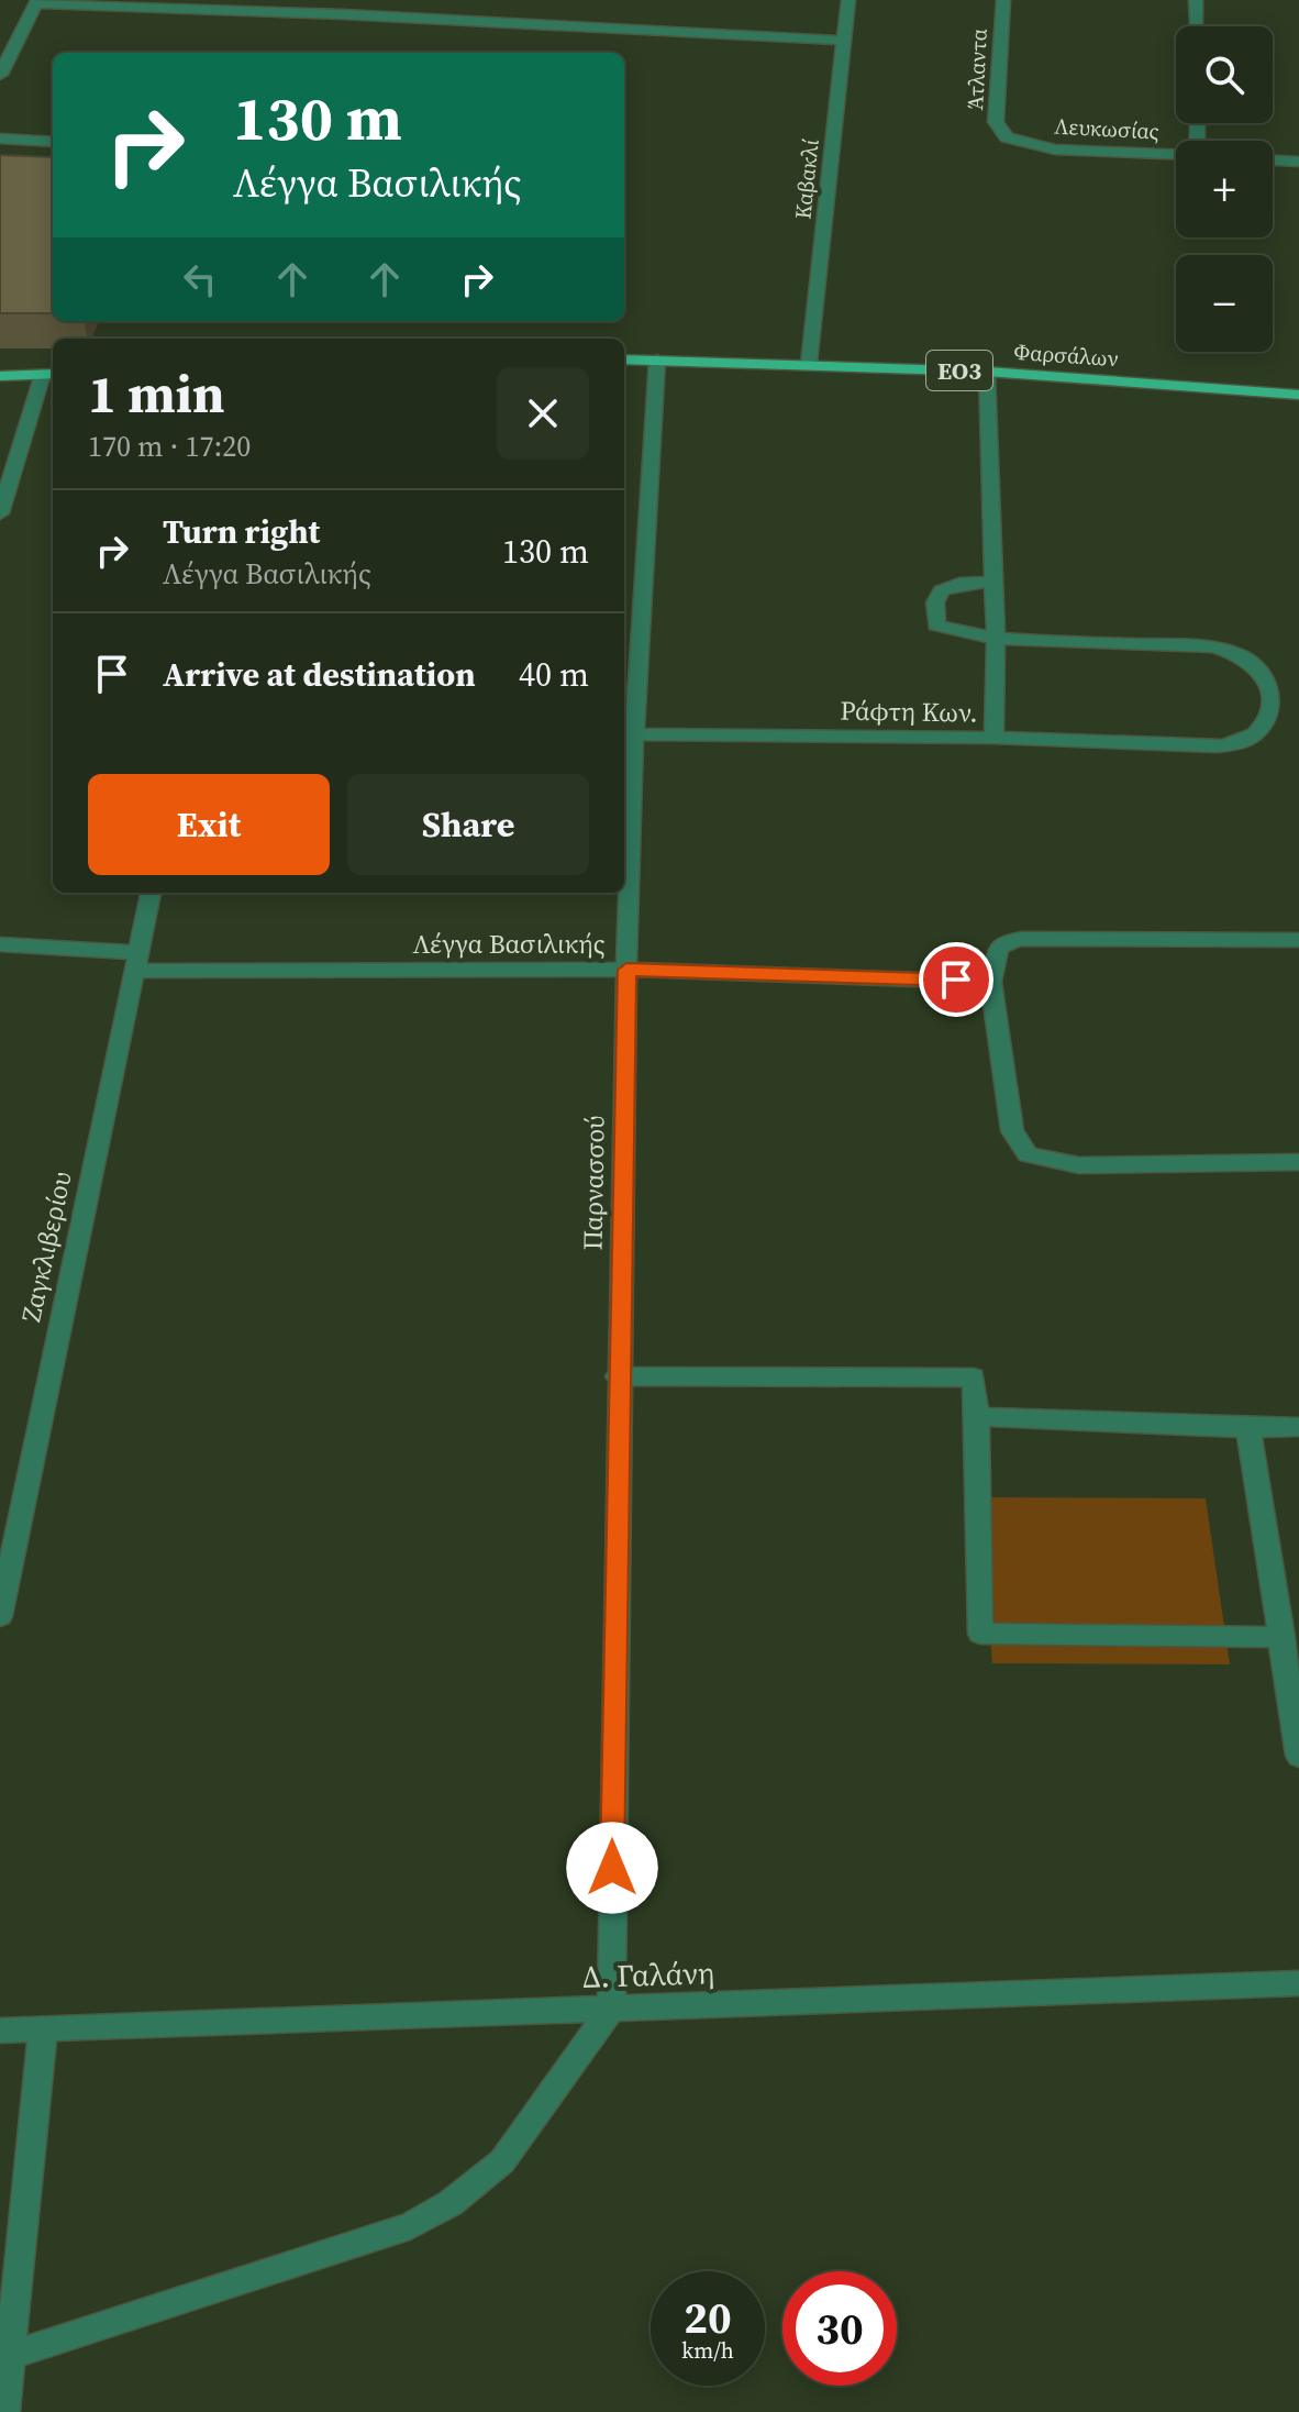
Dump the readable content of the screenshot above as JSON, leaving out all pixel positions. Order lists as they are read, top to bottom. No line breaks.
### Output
{"streets":{"main road":["Φαρσάλων","ΕΟ3"],"street":["Άτλαντα","Λευκωσίας","Καβακλί","Ράφτη Κων.","Λέγγα Βασιλικής","Παρνασσού","Ζαγκλιβερίου","Δ. Γαλάνη"]},"crossings":[["Άτλαντα","Λευκωσίας"],["Καβακλί","Φαρσάλων"],["Φαρσάλων","Παρνασσού"],["Ράφτη Κων.","Παρνασσού"],["Λέγγα Βασιλικής","Παρνασσού"],["Λέγγα Βασιλικής","Ζαγκλιβερίου"],["Παρνασσού","Δ. Γαλάνη"]],"page":{"map_buttons":["+","−"],"turn":["130 m","Λέγγα Βασιλικής"],"heading":["1 min","170 m · 17:20"],"list":[{"name":"Turn right","note":"Λέγγα Βασιλικής","value":"130 m"},{"name":"Arrive at destination","value":"40 m"}],"buttons":["Exit","Share"],"speed":"20 km/h","limit":"30"}}
